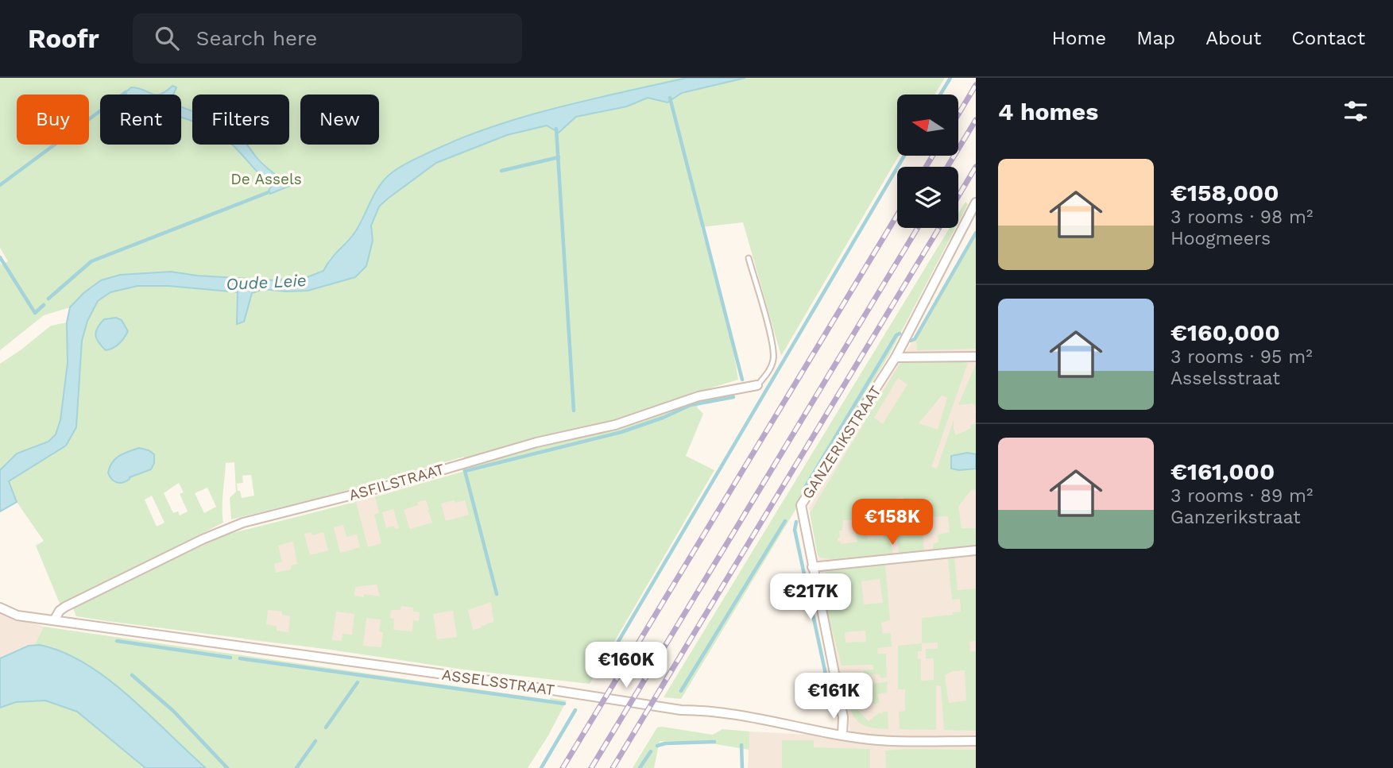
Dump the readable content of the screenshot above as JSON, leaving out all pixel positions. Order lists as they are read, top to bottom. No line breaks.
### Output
{"streets":{"street":["GANZERIKSTRAAT","ASFILSTRAAT","ASSELSSTRAAT"]},"crossings":[["GANZERIKSTRAAT","ASSELSSTRAAT"],["ASFILSTRAAT","ASSELSSTRAAT"]],"water":["Oude Leie"],"parks":["De Assels"],"north":"left","page":{"header":"Roofr","search":"Search here","nav":["Home","Map","About","Contact"],"heading":"4 homes","chip":["Buy","Rent","Filters","New"],"list":[{"name":"€158,000","note":"3 rooms · 98 m² · Hoogmeers"},{"name":"€160,000","note":"3 rooms · 95 m² · Asselsstraat"},{"name":"€161,000","note":"3 rooms · 89 m² · Ganzerikstraat"}],"price":["€158K","€217K","€160K","€161K"]}}
